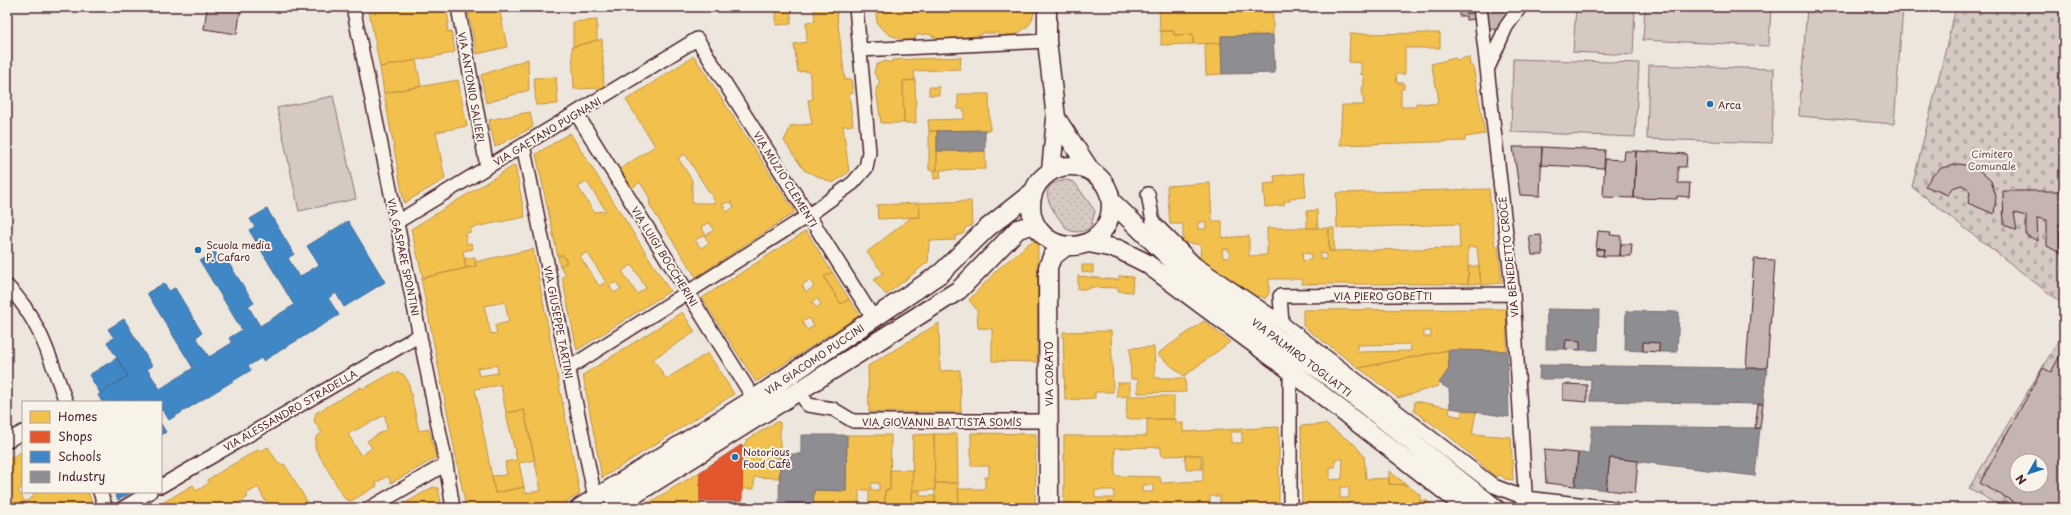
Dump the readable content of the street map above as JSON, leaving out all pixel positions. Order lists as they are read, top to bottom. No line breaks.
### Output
{"streets":{"main road":["VIA PALMIRO TOGLIATTI","VIA GIACOMO PUCCINI","VIA CORATO"],"street":["VIA ANTONIO SALIERI","VIA GAETANO PUGNANI","VIA MUZIO CLEMENTI","VIA LUIGI BOCCHERINI","VIA GASPARE SPONTINI","VIA BENEDETTO CROCE","VIA PIERO GOBETTI","VIA GIUSEPPE TARTINI","VIA ALESSANDRO STRADELLA","VIA GIOVANNI BATTISTA SOMIS"]},"crossings":[["VIA ANTONIO SALIERI","VIA GAETANO PUGNANI"],["VIA GAETANO PUGNANI","VIA MUZIO CLEMENTI"],["VIA GAETANO PUGNANI","VIA LUIGI BOCCHERINI"],["VIA GAETANO PUGNANI","VIA GASPARE SPONTINI"],["VIA GAETANO PUGNANI","VIA GIUSEPPE TARTINI"],["VIA MUZIO CLEMENTI","VIA GIACOMO PUCCINI"],["VIA LUIGI BOCCHERINI","VIA GIACOMO PUCCINI"],["VIA GASPARE SPONTINI","VIA ALESSANDRO STRADELLA"],["VIA BENEDETTO CROCE","VIA PIERO GOBETTI"],["VIA GIUSEPPE TARTINI","VIA GIACOMO PUCCINI"],["VIA PALMIRO TOGLIATTI","VIA GIACOMO PUCCINI"],["VIA PALMIRO TOGLIATTI","VIA CORATO"],["VIA GIACOMO PUCCINI","VIA CORATO"],["VIA GIACOMO PUCCINI","VIA GIOVANNI BATTISTA SOMIS"],["VIA CORATO","VIA GIOVANNI BATTISTA SOMIS"]],"parks":["Cimitero Comunale"],"places":["Arca","Scuola media P. Cafaro","Notorious Food Cafè"],"legend":["Homes","Shops","Schools","Industry"],"north":"bottom left"}
